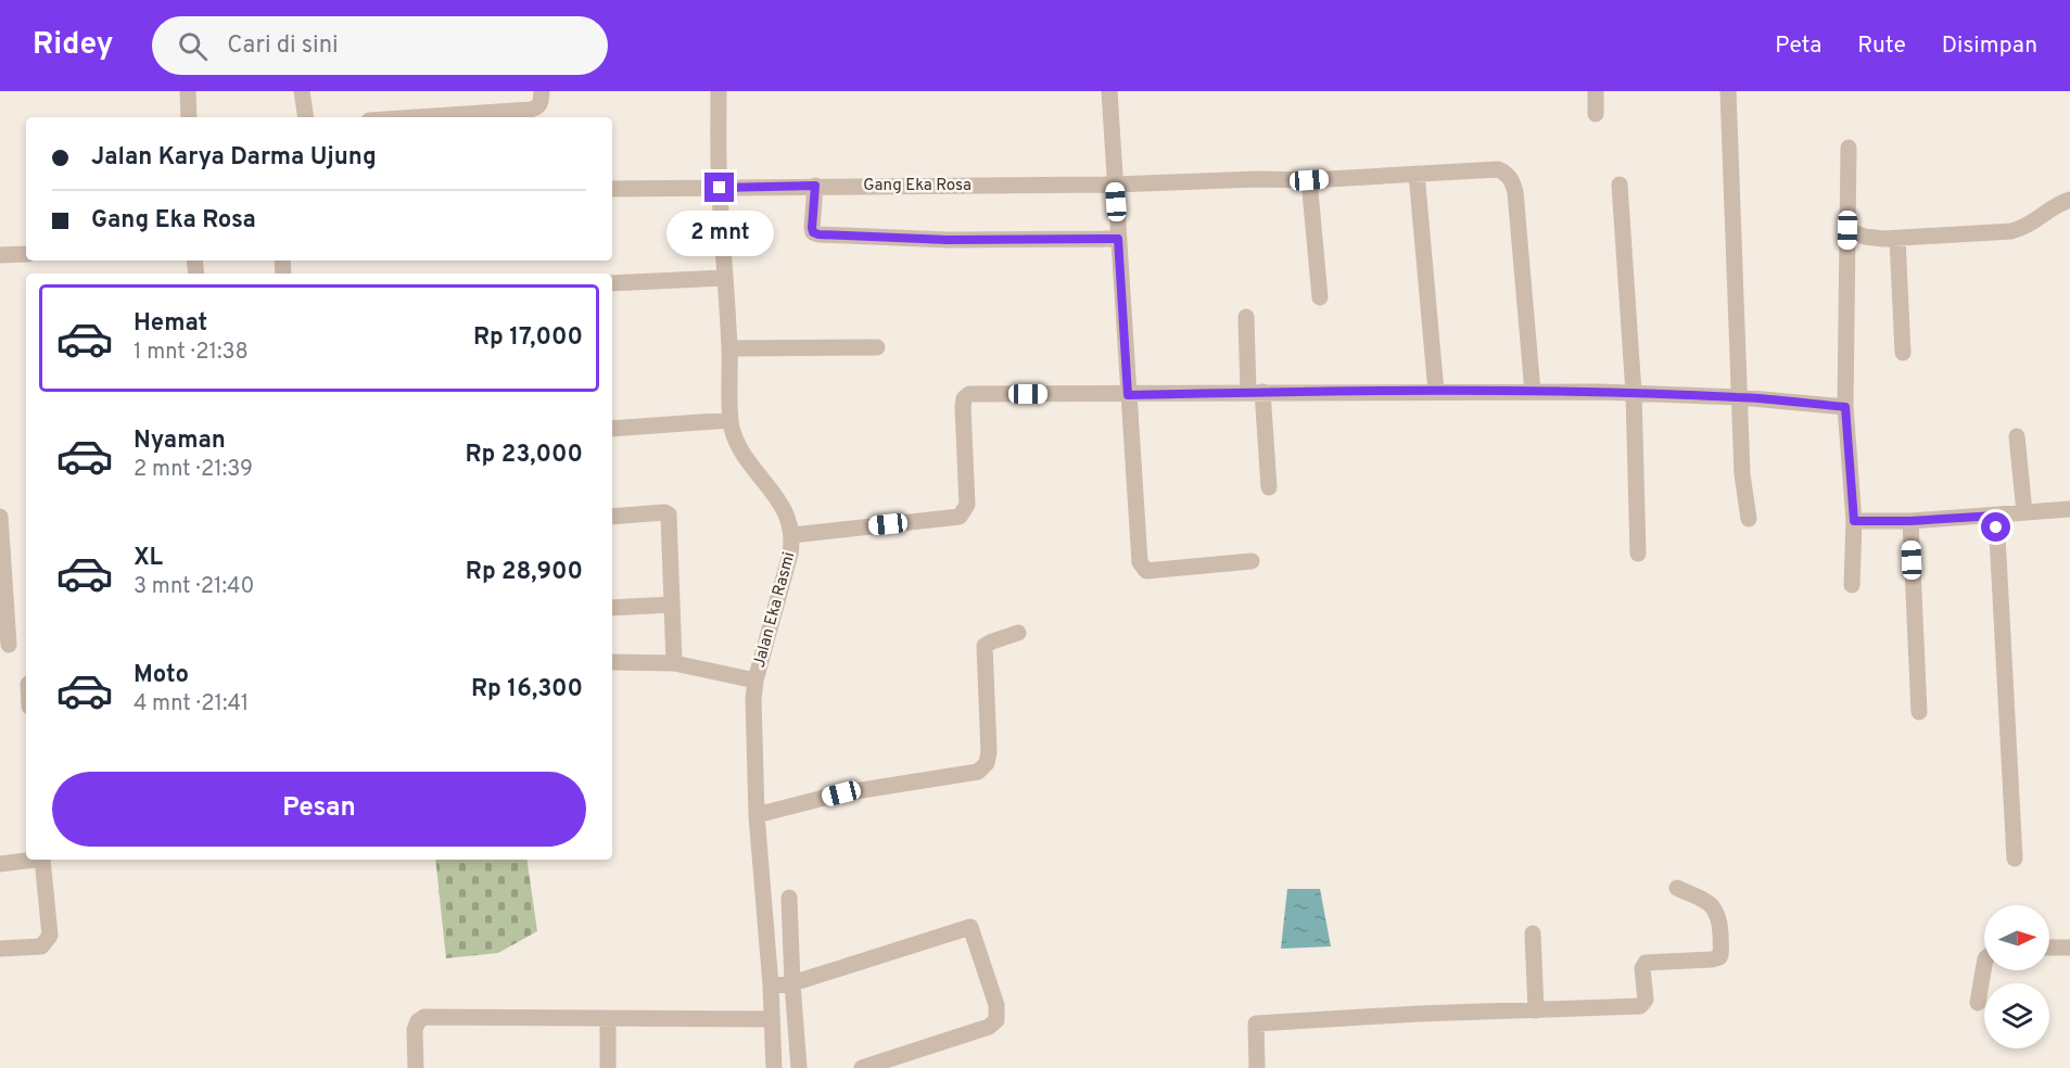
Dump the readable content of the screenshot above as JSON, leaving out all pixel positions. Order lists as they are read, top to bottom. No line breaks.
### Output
{"streets":{"street":["Gang Eka Rosa","Jalan Eka Rasmi"]},"crossings":[["Gang Eka Rosa","Jalan Eka Rasmi"]],"north":"right","page":{"header":"Ridey","search":"Cari di sini","nav":["Peta","Rute","Disimpan"],"banner":["Jalan Karya Darma Ujung","Gang Eka Rosa"],"bubble":"2 mnt","list":[{"name":"Hemat","note":"1 mnt · 21:38","value":"Rp 17,000"},{"name":"Nyaman","note":"2 mnt · 21:39","value":"Rp 23,000"},{"name":"XL","note":"3 mnt · 21:40","value":"Rp 28,900"},{"name":"Moto","note":"4 mnt · 21:41","value":"Rp 16,300"}],"buttons":"Pesan"}}
